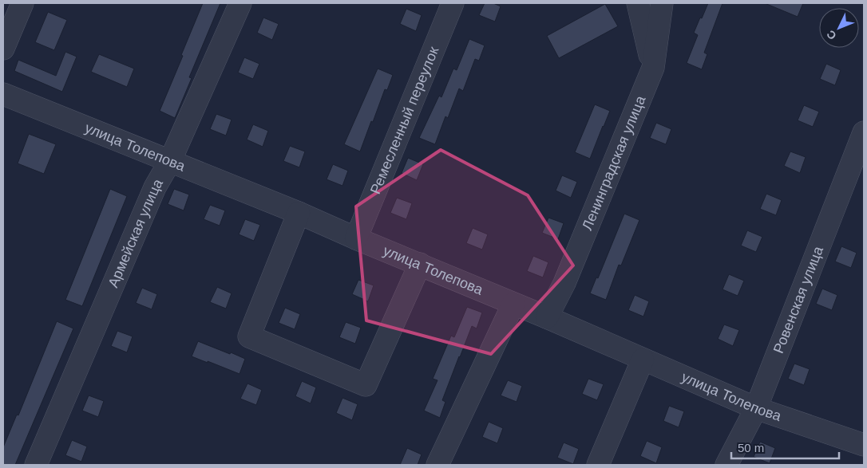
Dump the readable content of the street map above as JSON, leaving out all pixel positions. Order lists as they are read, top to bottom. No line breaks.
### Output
{"streets":{"street":["Ремесленный переулок","улица Толепова","Ленинградская улица","Армейская улица","Ровенская улица"]},"crossings":[["Ремесленный переулок","улица Толепова"],["улица Толепова","Ленинградская улица"],["улица Толепова","Армейская улица"],["улица Толепова","Ровенская улица"]],"scale_bar":"50 m","north":"bottom left"}
